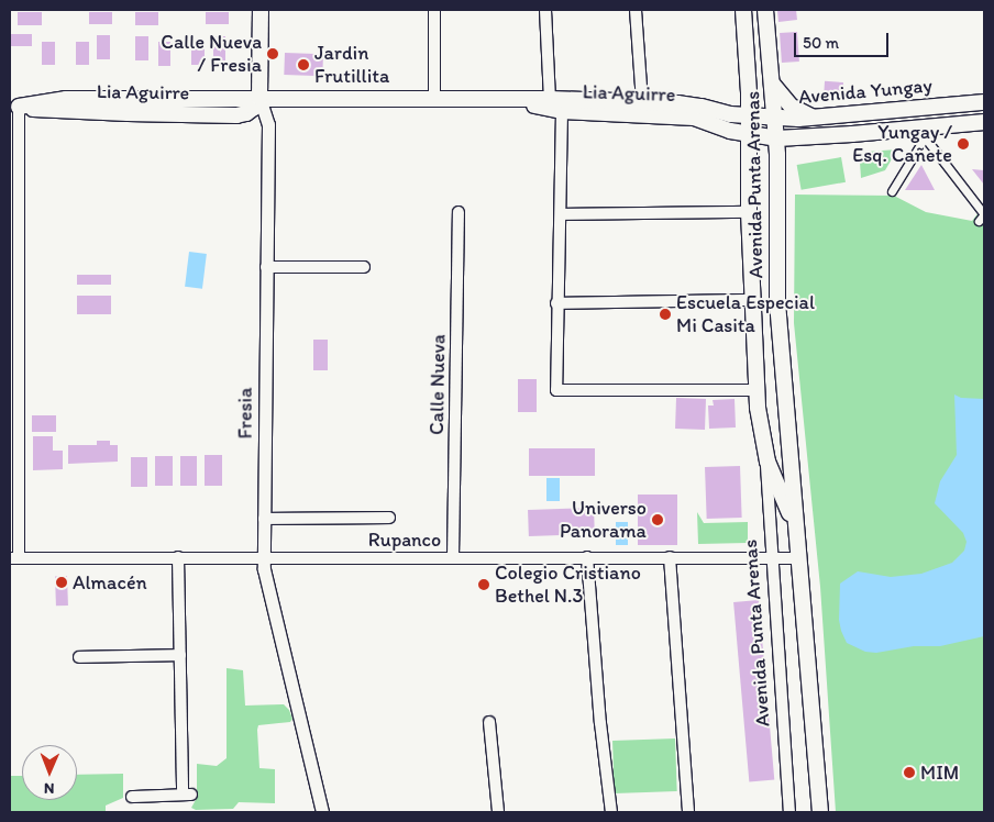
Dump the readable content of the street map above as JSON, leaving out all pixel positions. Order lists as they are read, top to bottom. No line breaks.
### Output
{"streets":{"main road":["Avenida Yungay","Lia Aguirre","Avenida Punta Arenas","Fresia"],"street":["Calle Nueva","Rupanco"]},"crossings":[["Avenida Yungay","Lia Aguirre"],["Avenida Yungay","Avenida Punta Arenas"],["Lia Aguirre","Avenida Punta Arenas"],["Lia Aguirre","Fresia"],["Avenida Punta Arenas","Rupanco"],["Calle Nueva","Rupanco"],["Fresia","Rupanco"]],"places":["Calle Nueva / Fresia","Jardin Frutillita","Yungay / Esq. Cañete","Escuela Especial Mi Casita","Universo Panorama","Almacén","Colegio Cristiano Bethel N.3","MIM"],"scale_bar":"50 m","north":"bottom"}
